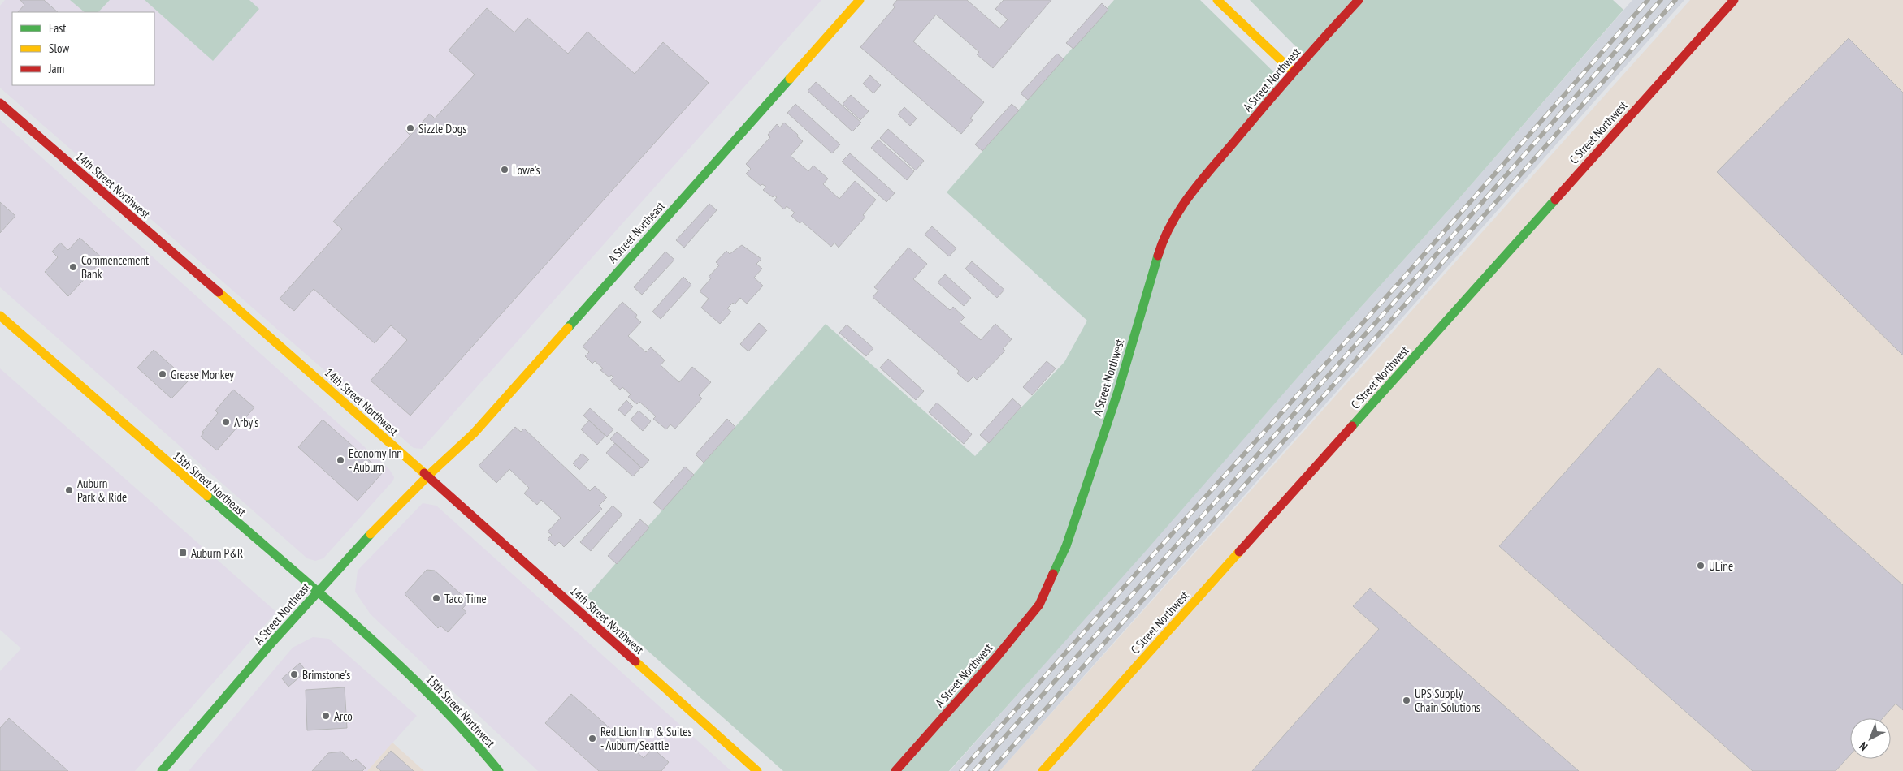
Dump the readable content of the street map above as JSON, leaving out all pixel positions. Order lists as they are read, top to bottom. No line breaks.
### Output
{"streets":{"street":["A Street Northwest","C Street Northwest","14th Street Northwest","A Street Northeast","15th Street Northeast","15th Street Northwest"]},"crossings":[["14th Street Northwest","A Street Northeast"],["A Street Northeast","15th Street Northeast"],["15th Street Northeast","15th Street Northwest"]],"places":{"other":["Sizzle Dogs","Lowe's","Commencement Bank","Grease Monkey","Arby's","Economy Inn - Auburn","Auburn Park & Ride","ULine","Taco Time","Brimstone's","UPS Supply Chain Solutions","Arco","Red Lion Inn & Suites - Auburn/Seattle"],"transit":["Auburn P&R"]},"legend":["Fast","Slow","Jam"],"north":"bottom left"}
